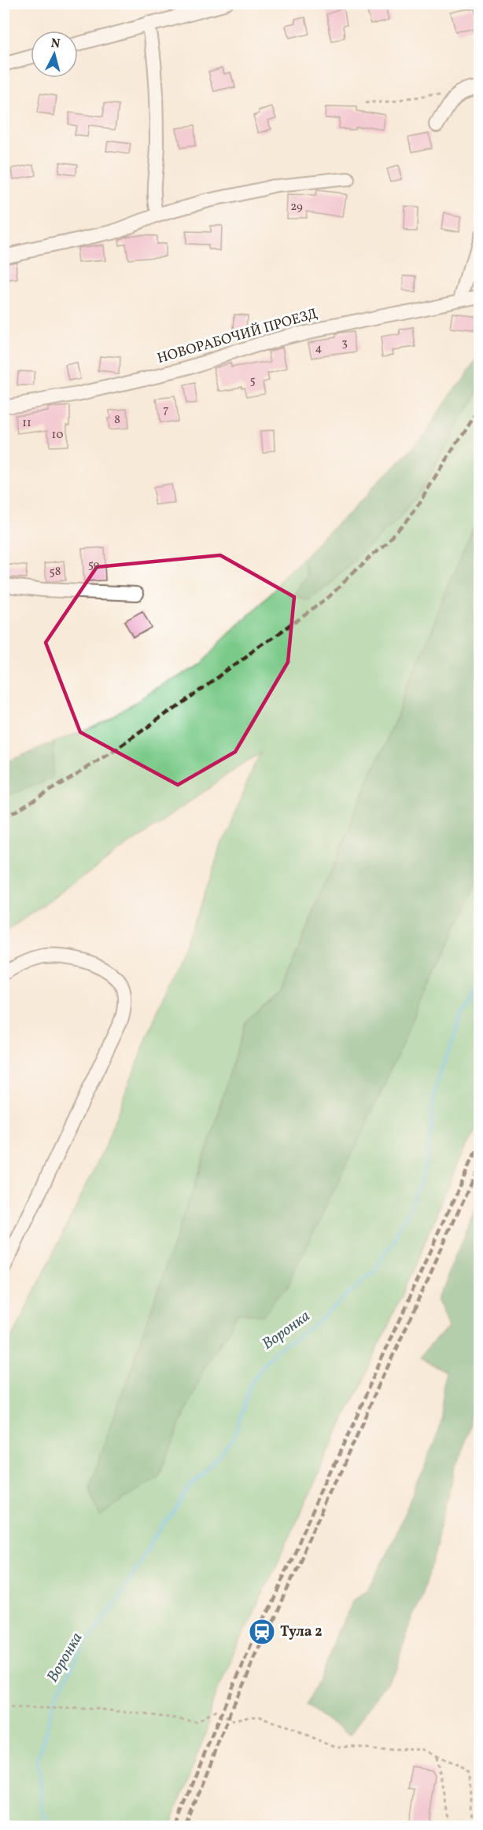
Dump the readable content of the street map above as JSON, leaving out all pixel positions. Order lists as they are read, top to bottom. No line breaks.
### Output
{"streets":{"street":["НОВОРАБОЧИЙ ПРОЕЗД"]},"water":["Воронка"],"places":{"station":["Тула 2"]},"house_numbers":["29","3","4","5","7","8","11","10","59","58"],"north":"top"}
